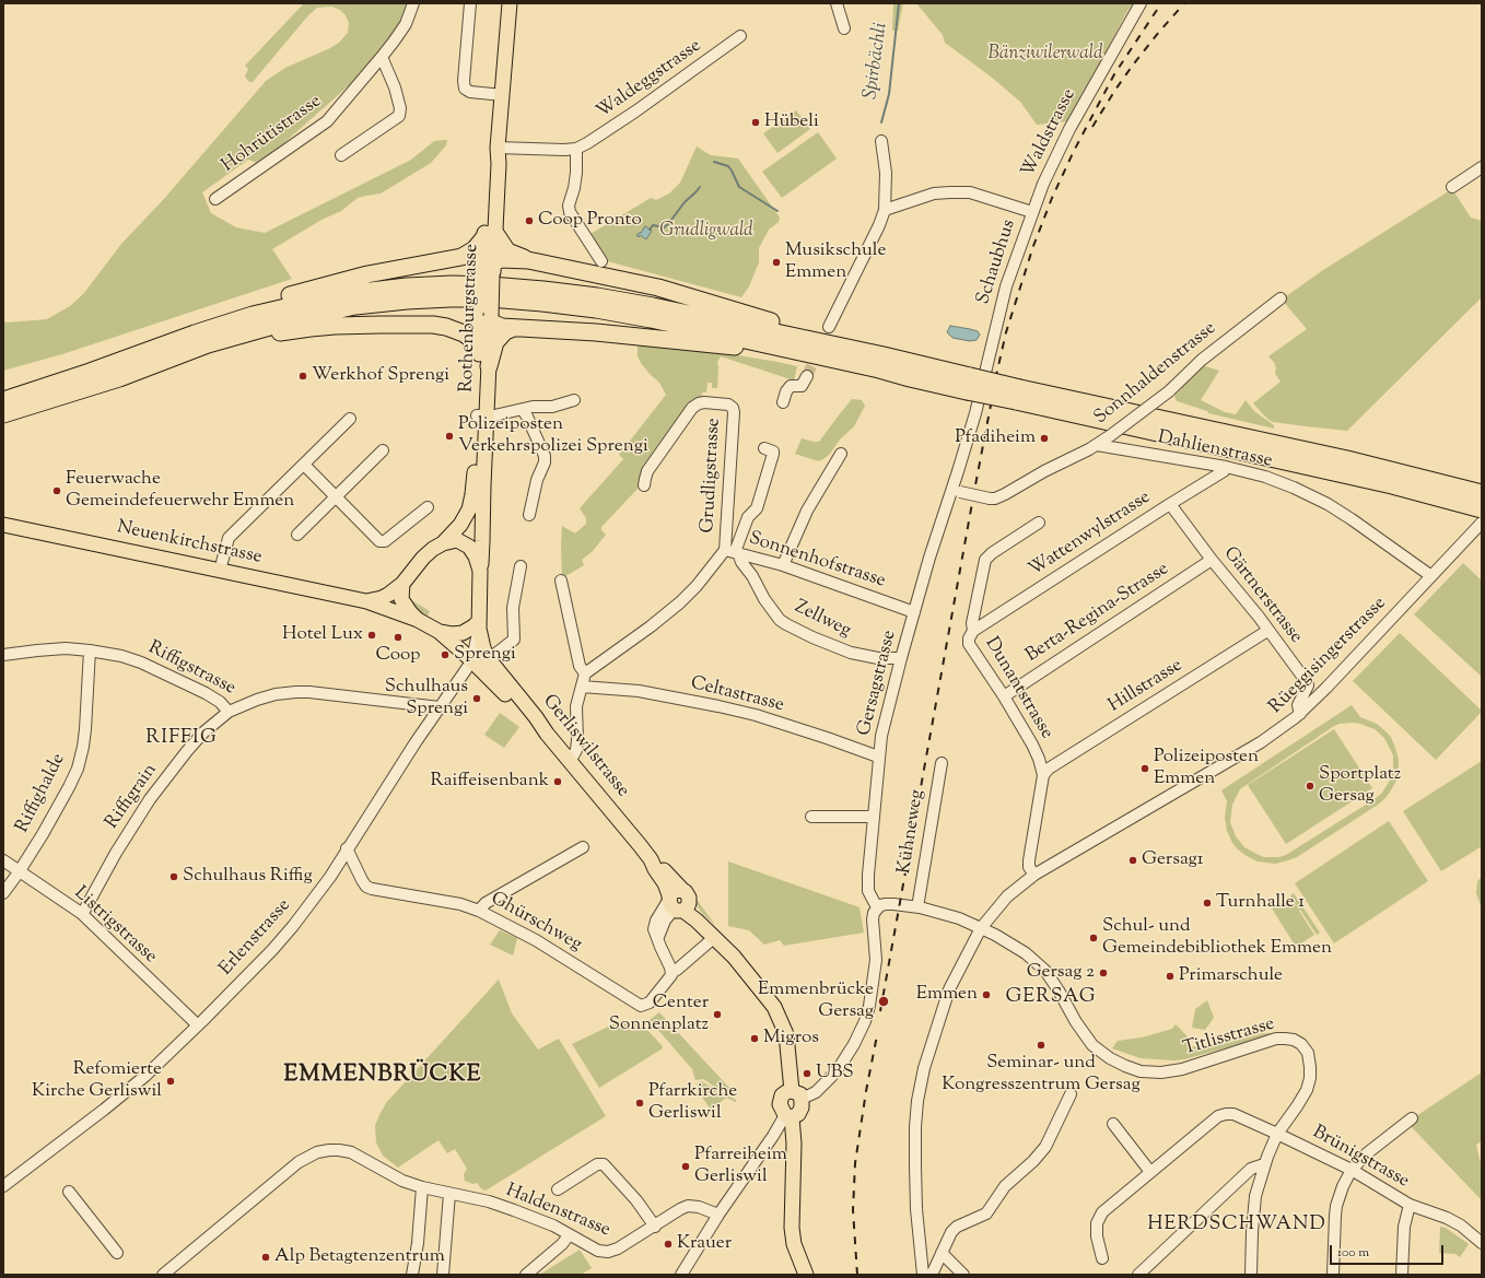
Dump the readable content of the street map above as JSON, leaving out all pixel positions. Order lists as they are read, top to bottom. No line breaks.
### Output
{"streets":{"main road":["Rothenburgstrasse","Neuenkirchstrasse","Gerliswilstrasse"],"street":["Waldeggstrasse","Waldstrasse","Hohrütistrasse","Schaubhus","Sonnhaldenstrasse","Dahlienstrasse","Grudligstrasse","Wattenwylstrasse","Sonnenhofstrasse","Gärtnerstrasse","Berta-Regina-Strasse","Zellweg","Rüeggisingerstrasse","Riffigstrasse","Gersagstrasse","Hillstrasse","Dunantstrasse","Celtastrasse","Riffighalde","Riffigrain","Kühneweg","Ghürschweg","Listrigstrasse","Erlenstrasse","Titlisstrasse","Brünigstrasse","Haldenstrasse"]},"crossings":[["Waldeggstrasse","Rothenburgstrasse"],["Waldstrasse","Schaubhus"],["Schaubhus","Gersagstrasse"],["Rothenburgstrasse","Neuenkirchstrasse"],["Rothenburgstrasse","Gerliswilstrasse"],["Sonnhaldenstrasse","Dahlienstrasse"],["Sonnhaldenstrasse","Gersagstrasse"],["Dahlienstrasse","Wattenwylstrasse"],["Dahlienstrasse","Rüeggisingerstrasse"],["Grudligstrasse","Sonnenhofstrasse"],["Grudligstrasse","Zellweg"],["Wattenwylstrasse","Gärtnerstrasse"],["Wattenwylstrasse","Dunantstrasse"],["Neuenkirchstrasse","Gerliswilstrasse"],["Sonnenhofstrasse","Zellweg"],["Sonnenhofstrasse","Gersagstrasse"],["Gärtnerstrasse","Berta-Regina-Strasse"],["Gärtnerstrasse","Rüeggisingerstrasse"],["Gärtnerstrasse","Hillstrasse"],["Berta-Regina-Strasse","Dunantstrasse"],["Zellweg","Gersagstrasse"],["Rüeggisingerstrasse","Dunantstrasse"],["Rüeggisingerstrasse","Titlisstrasse"],["Riffigstrasse","Riffighalde"],["Riffigstrasse","Riffigrain"],["Riffigstrasse","Erlenstrasse"],["Gersagstrasse","Celtastrasse"],["Hillstrasse","Dunantstrasse"],["Riffighalde","Listrigstrasse"],["Riffigrain","Listrigstrasse"],["Ghürschweg","Erlenstrasse"],["Listrigstrasse","Erlenstrasse"],["Titlisstrasse","Brünigstrasse"]],"districts":["RIFFIG","GERSAG","EMMENBRÜCKE","HERDSCHWAND"],"water":["Spirbächli"],"parks":["Bänziwilerwald","Grudligwald"],"places":["Hübeli","Coop Pronto","Musikschule Emmen","Werkhof Sprengi","Polizeiposten Verkehrspolizei Sprengi","Pfadiheim","Feuerwache Gemeindefeuerwehr Emmen","Hotel Lux","Coop","Sprengi","Schulhaus Sprengi","Polizeiposten Emmen","Raiffeisenbank","Sportplatz Gersag","Gersag1","Schulhaus Riffig","Turnhalle 1","Schul- und Gemeindebibliothek Emmen","Gersag 2","Primarschule","Emmen","Emmenbrücke Gersag","Center Sonnenplatz","Migros","Seminar- und Kongresszentrum Gersag","UBS","Refomierte Kirche Gerliswil","Pfarrkirche Gerliswil","Pfarreiheim Gerliswil","Krauer","Alp Betagtenzentrum"],"scale_bar":"100 m"}
